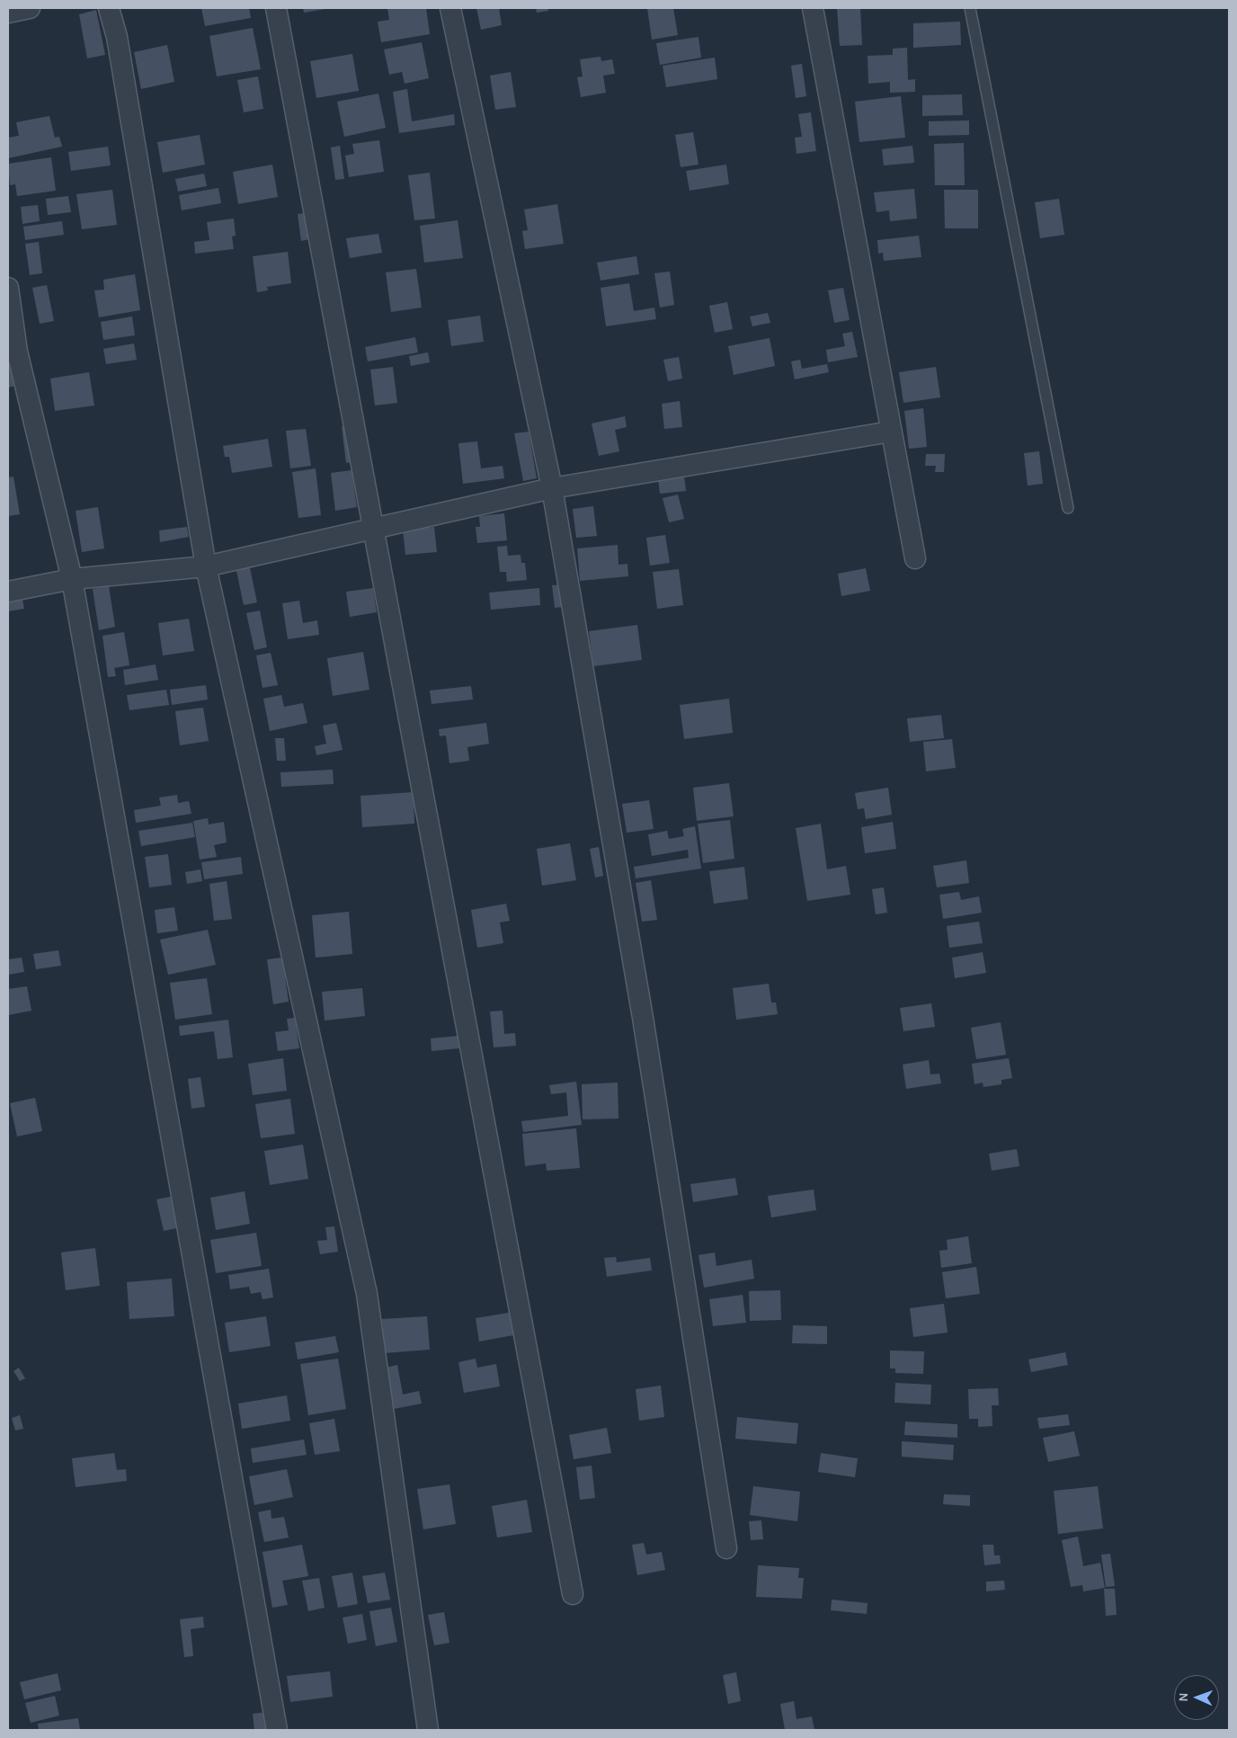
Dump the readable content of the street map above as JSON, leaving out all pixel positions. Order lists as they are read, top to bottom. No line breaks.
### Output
{"north":"left"}
